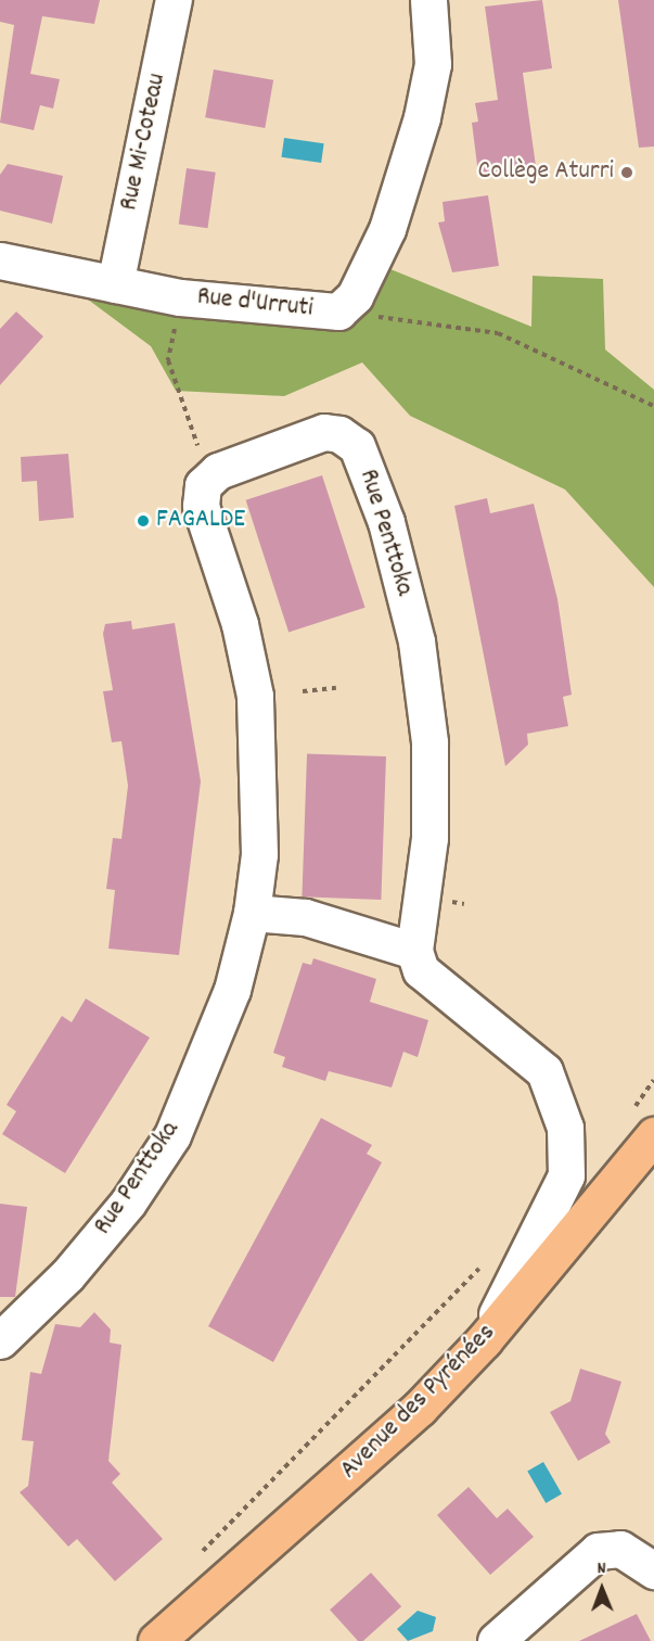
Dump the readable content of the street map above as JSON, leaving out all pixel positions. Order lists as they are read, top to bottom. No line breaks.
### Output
{"streets":{"main road":["Avenue des Pyrénées"],"street":["Rue Mi-Coteau","Rue d'Urruti","Rue Penttoka"]},"crossings":[["Rue Mi-Coteau","Rue d'Urruti"]],"places":["Collège Aturri","FAGALDE"],"north":"top"}
